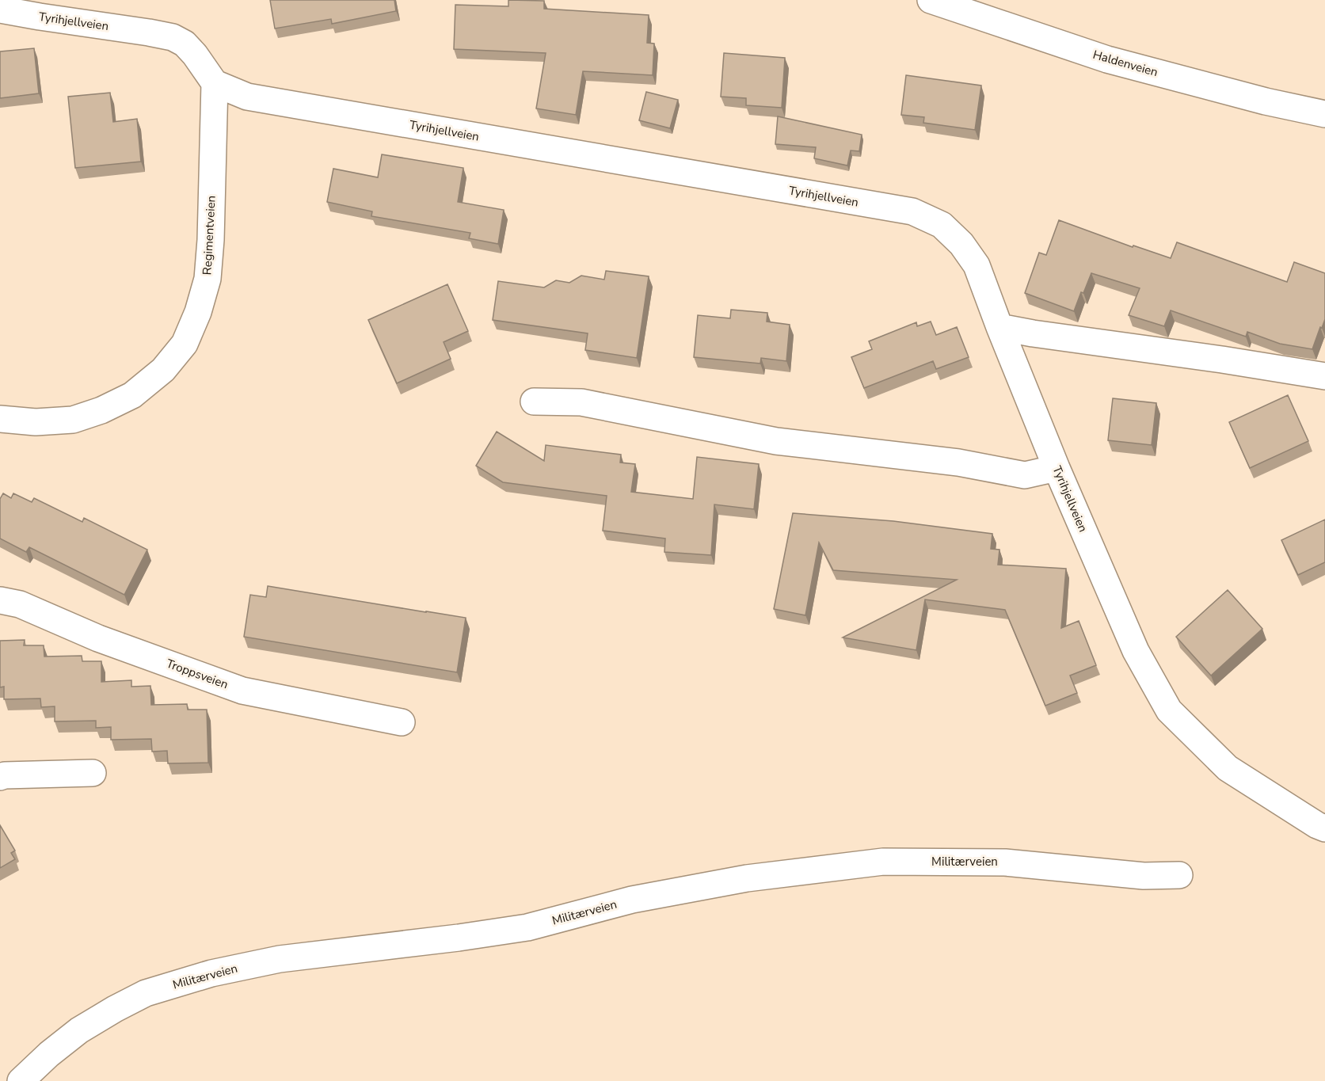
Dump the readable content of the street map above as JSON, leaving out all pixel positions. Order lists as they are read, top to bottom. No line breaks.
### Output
{"streets":{"street":["Tyrihjellveien","Haldenveien","Regimentveien","Troppsveien","Militærveien"]},"crossings":[["Tyrihjellveien","Regimentveien"]]}
